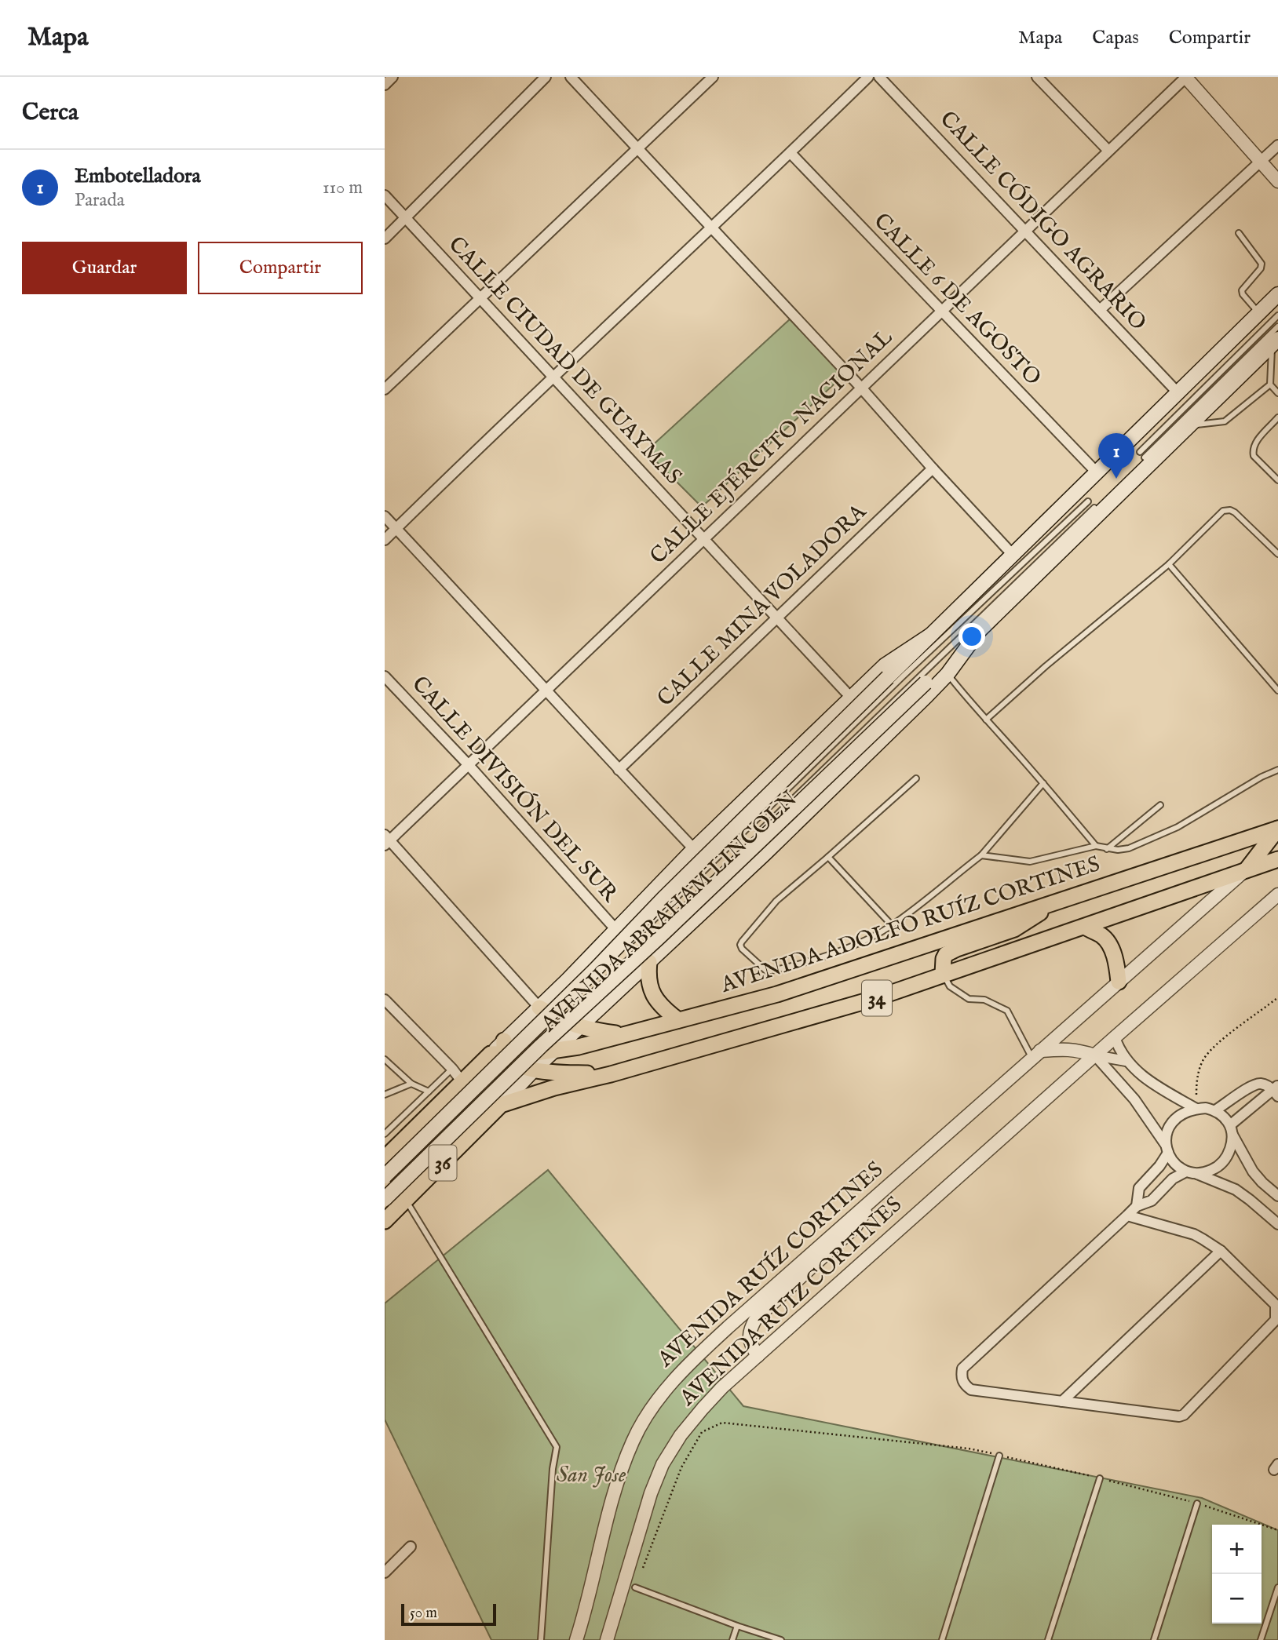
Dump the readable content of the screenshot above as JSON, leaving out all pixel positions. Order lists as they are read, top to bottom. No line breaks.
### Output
{"streets":{"main road":["AVENIDA ABRAHAM LINCOLN","AVENIDA ADOLFO RUÍZ CORTINES","34","36"],"street":["CALLE CÓDIGO AGRARIO","CALLE 6 DE AGOSTO","CALLE CIUDAD DE GUAYMAS","CALLE EJÉRCITO NACIONAL","CALLE MINA VOLADORA","CALLE DIVISIÓN DEL SUR","AVENIDA RUÍZ CORTINES","AVENIDA RUIZ CORTINES"]},"crossings":[["CALLE CÓDIGO AGRARIO","CALLE EJÉRCITO NACIONAL"],["CALLE CÓDIGO AGRARIO","36"],["CALLE 6 DE AGOSTO","CALLE EJÉRCITO NACIONAL"],["CALLE 6 DE AGOSTO","36"],["CALLE CIUDAD DE GUAYMAS","CALLE EJÉRCITO NACIONAL"],["CALLE CIUDAD DE GUAYMAS","CALLE MINA VOLADORA"],["CALLE CIUDAD DE GUAYMAS","AVENIDA ABRAHAM LINCOLN"],["CALLE EJÉRCITO NACIONAL","CALLE DIVISIÓN DEL SUR"],["CALLE DIVISIÓN DEL SUR","AVENIDA ABRAHAM LINCOLN"],["AVENIDA ABRAHAM LINCOLN","AVENIDA ADOLFO RUÍZ CORTINES"],["AVENIDA ABRAHAM LINCOLN","34"],["AVENIDA ABRAHAM LINCOLN","36"],["AVENIDA ADOLFO RUÍZ CORTINES","34"],["34","AVENIDA RUÍZ CORTINES"]],"parks":["San Jose"],"scale_bar":"50 m","page":{"header":"Mapa","nav":["Mapa","Capas","Compartir"],"heading":"Cerca","list":[{"mark":"1","name":"Embotelladora","note":"Parada","value":"110 m"}],"buttons":["Guardar","Compartir"],"pins":"1","map_buttons":["+","−"],"scale":"50 m"}}
